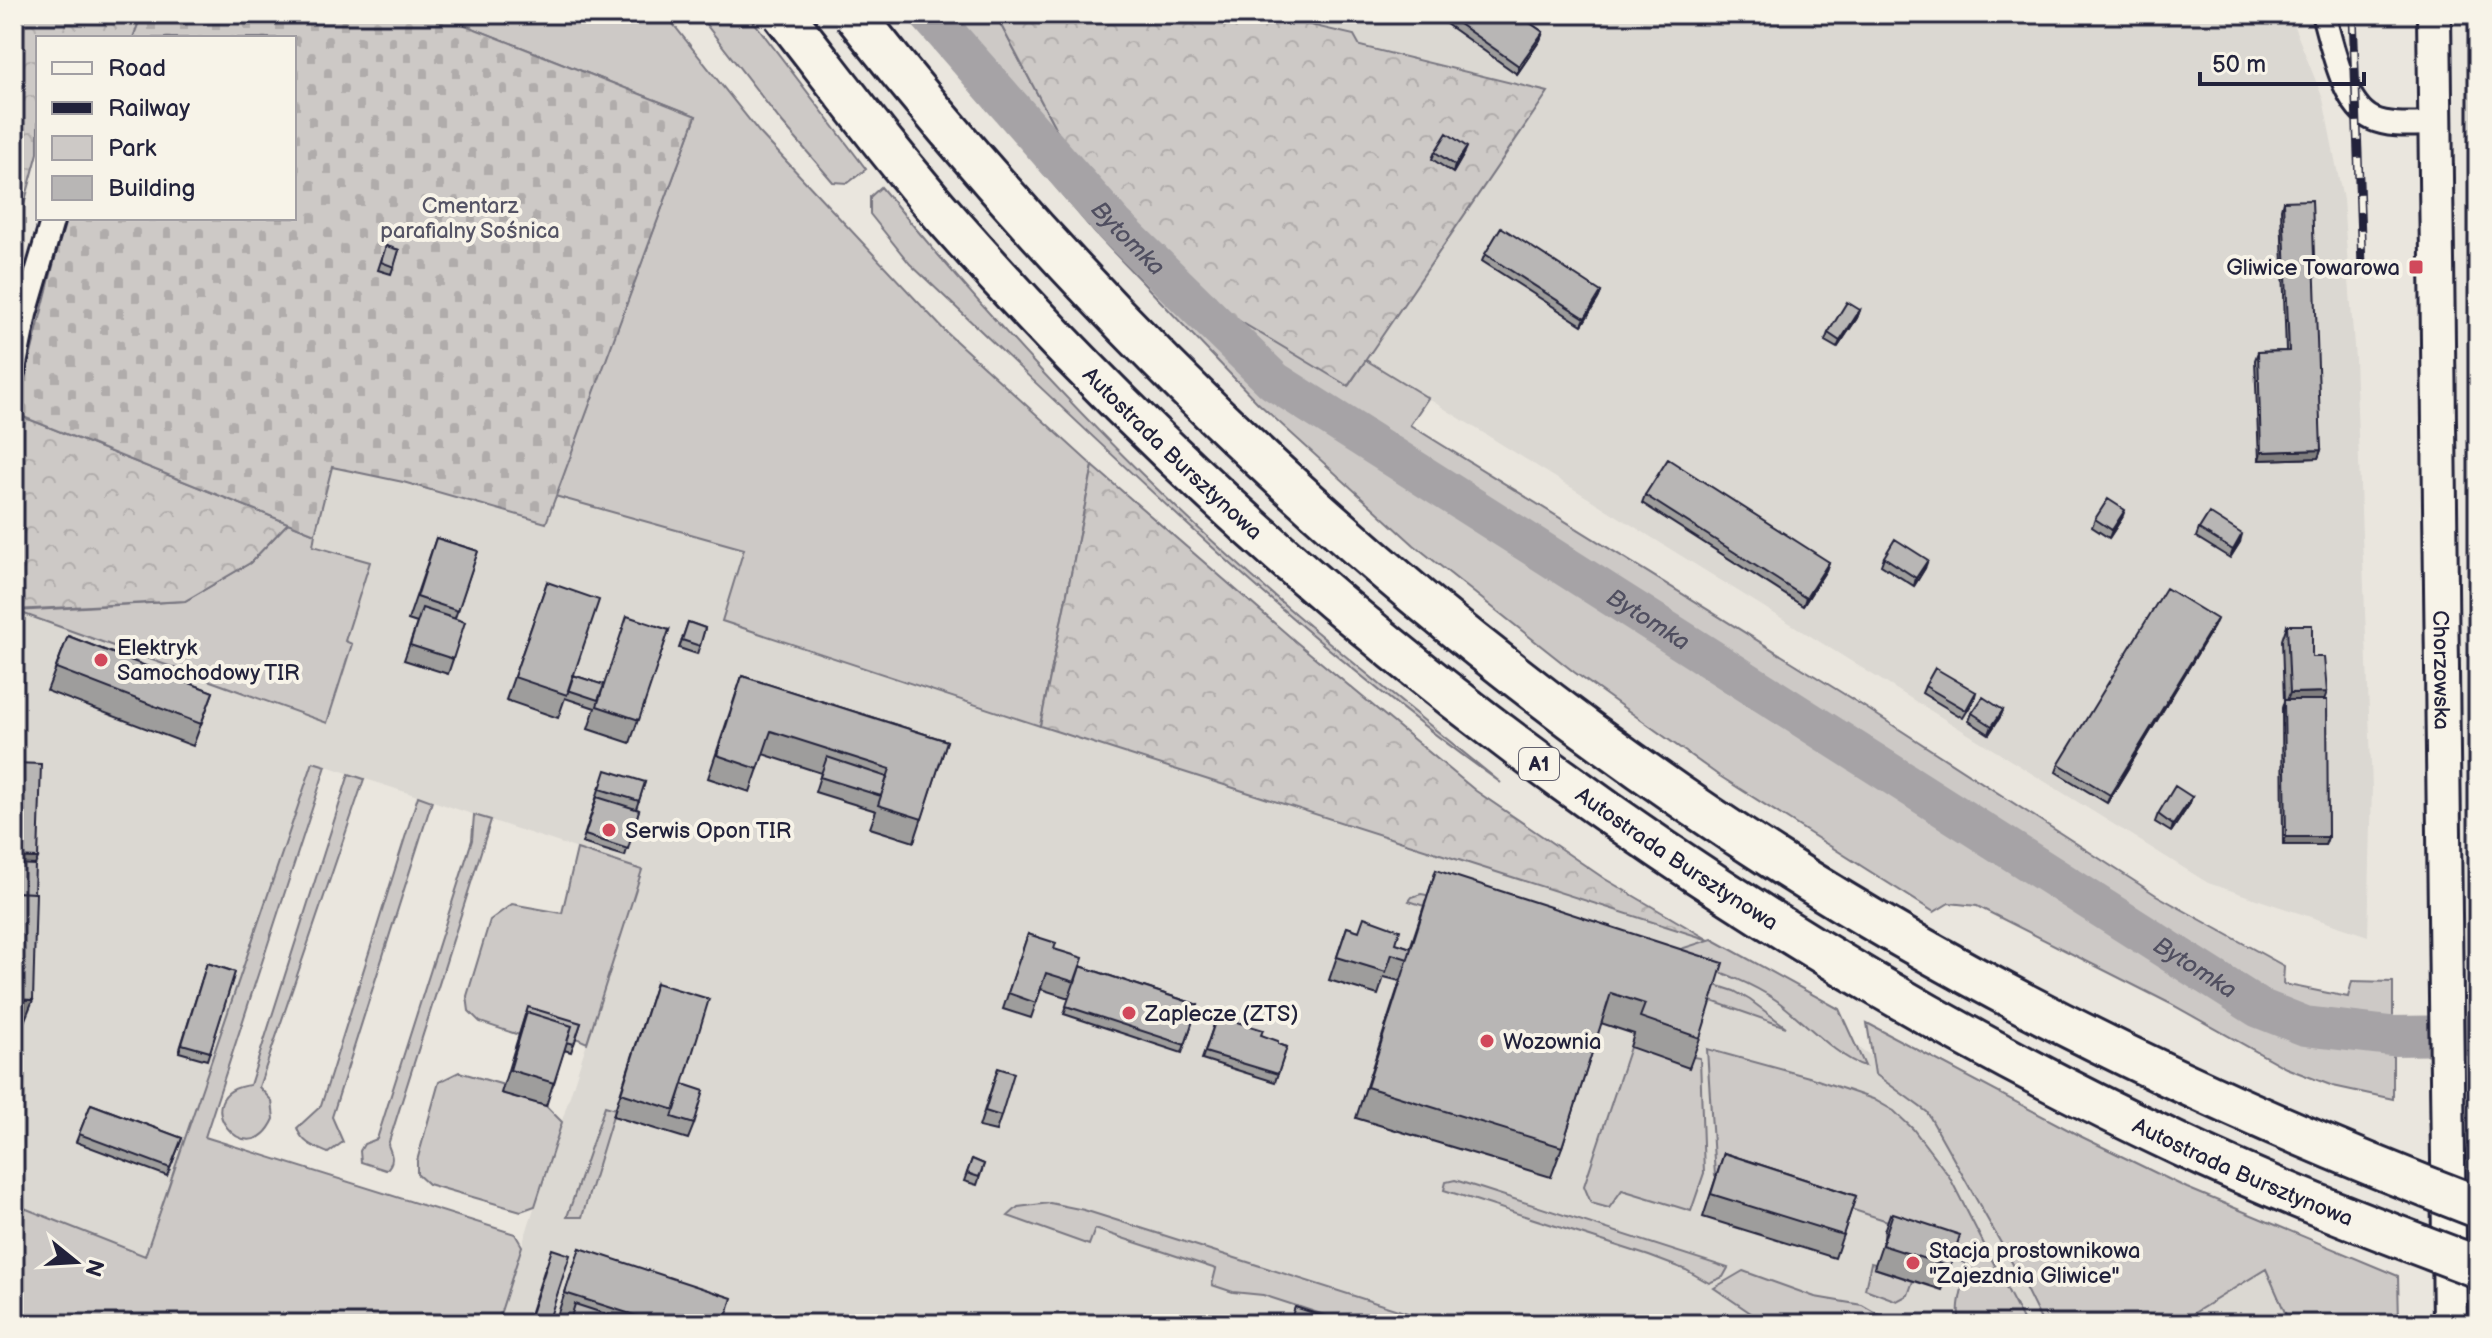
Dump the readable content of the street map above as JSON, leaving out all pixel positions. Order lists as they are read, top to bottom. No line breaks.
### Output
{"streets":{"highway":["Autostrada Bursztynowa","A1"],"main road":["Chorzowska"]},"water":["Bytomka"],"parks":["Cmentarz parafialny Sośnica"],"places":{"transit":["Gliwice Towarowa"],"other":["Elektryk Samochodowy TIR","Serwis Opon TIR","Zaplecze (ZTS)","Wozownia","Stacja prostownikowa \"Zajezdnia Gliwice\""]},"legend":["Road","Railway","Park","Building"],"scale_bar":"50 m","north":"right"}
